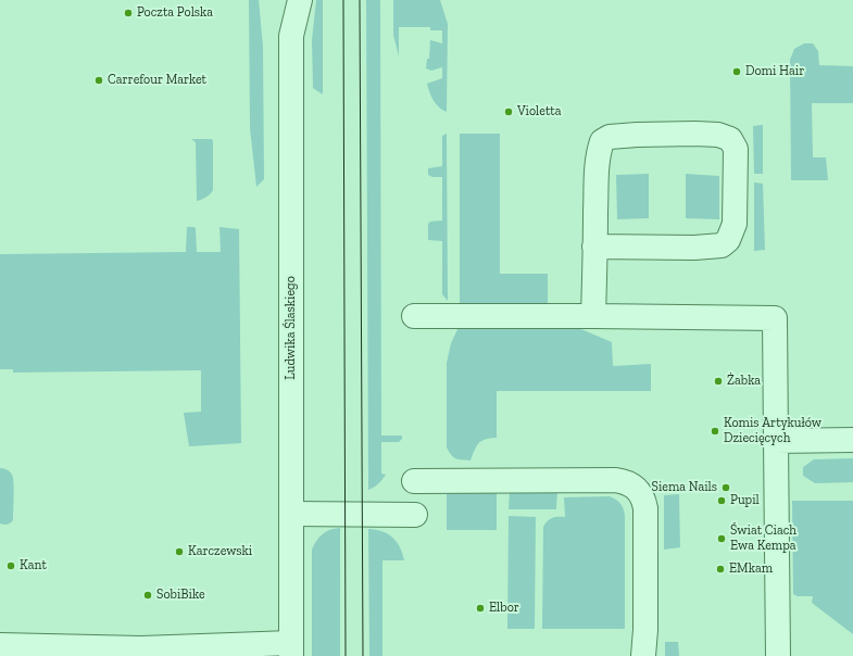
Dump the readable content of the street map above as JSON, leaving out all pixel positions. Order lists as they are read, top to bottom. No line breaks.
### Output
{"streets":{"street":["Ludwika Ślaskiego"]},"places":["Poczta Polska","Domi Hair","Carrefour Market","Violetta","Żabka","Komis Artykułów Dziecięcych","Siema Nails","Pupil","Świat Ciach Ewa Kempa","Karczewski","Kant","EMkam","SobiBike","Elbor"]}
